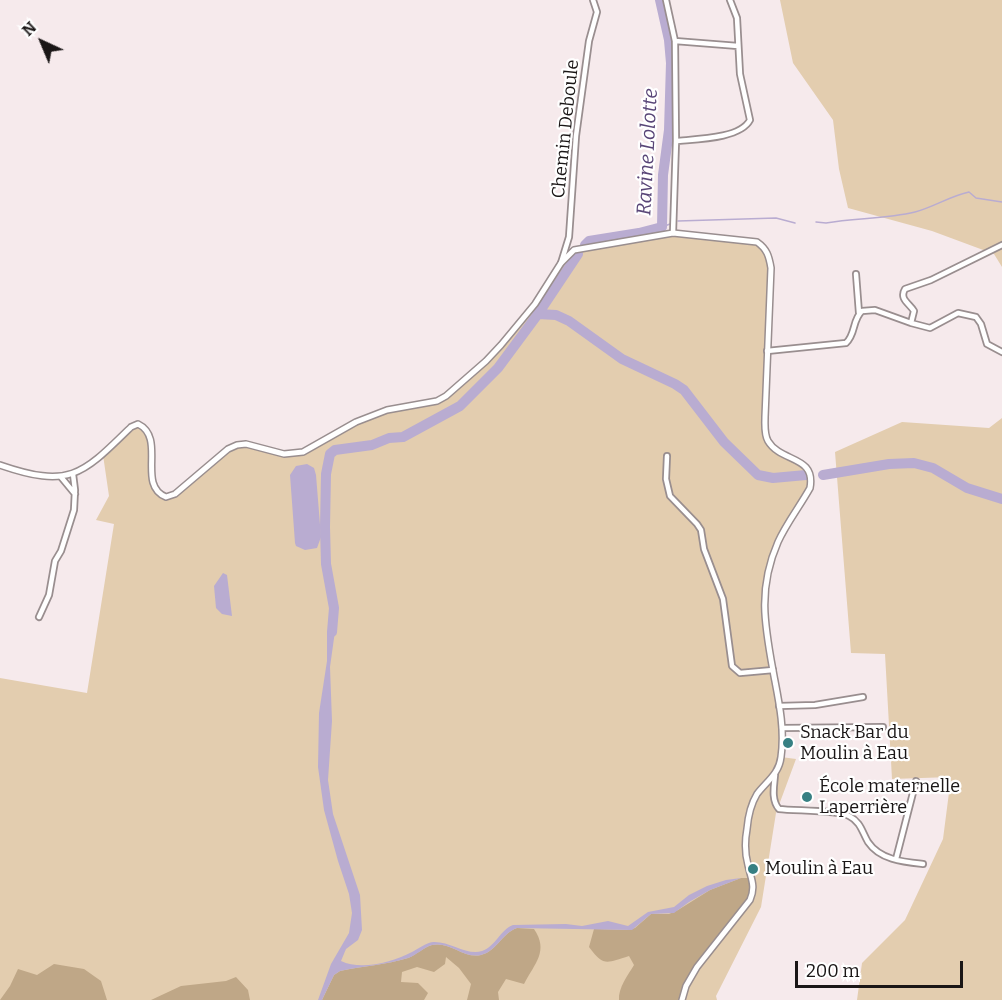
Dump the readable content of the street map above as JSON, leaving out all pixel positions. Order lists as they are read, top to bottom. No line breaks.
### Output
{"streets":{"street":["Chemin Deboule"]},"water":["Ravine Lolotte"],"places":["Snack Bar du Moulin à Eau","École maternelle Laperrière","Moulin à Eau"],"scale_bar":"200 m","north":"top left"}
